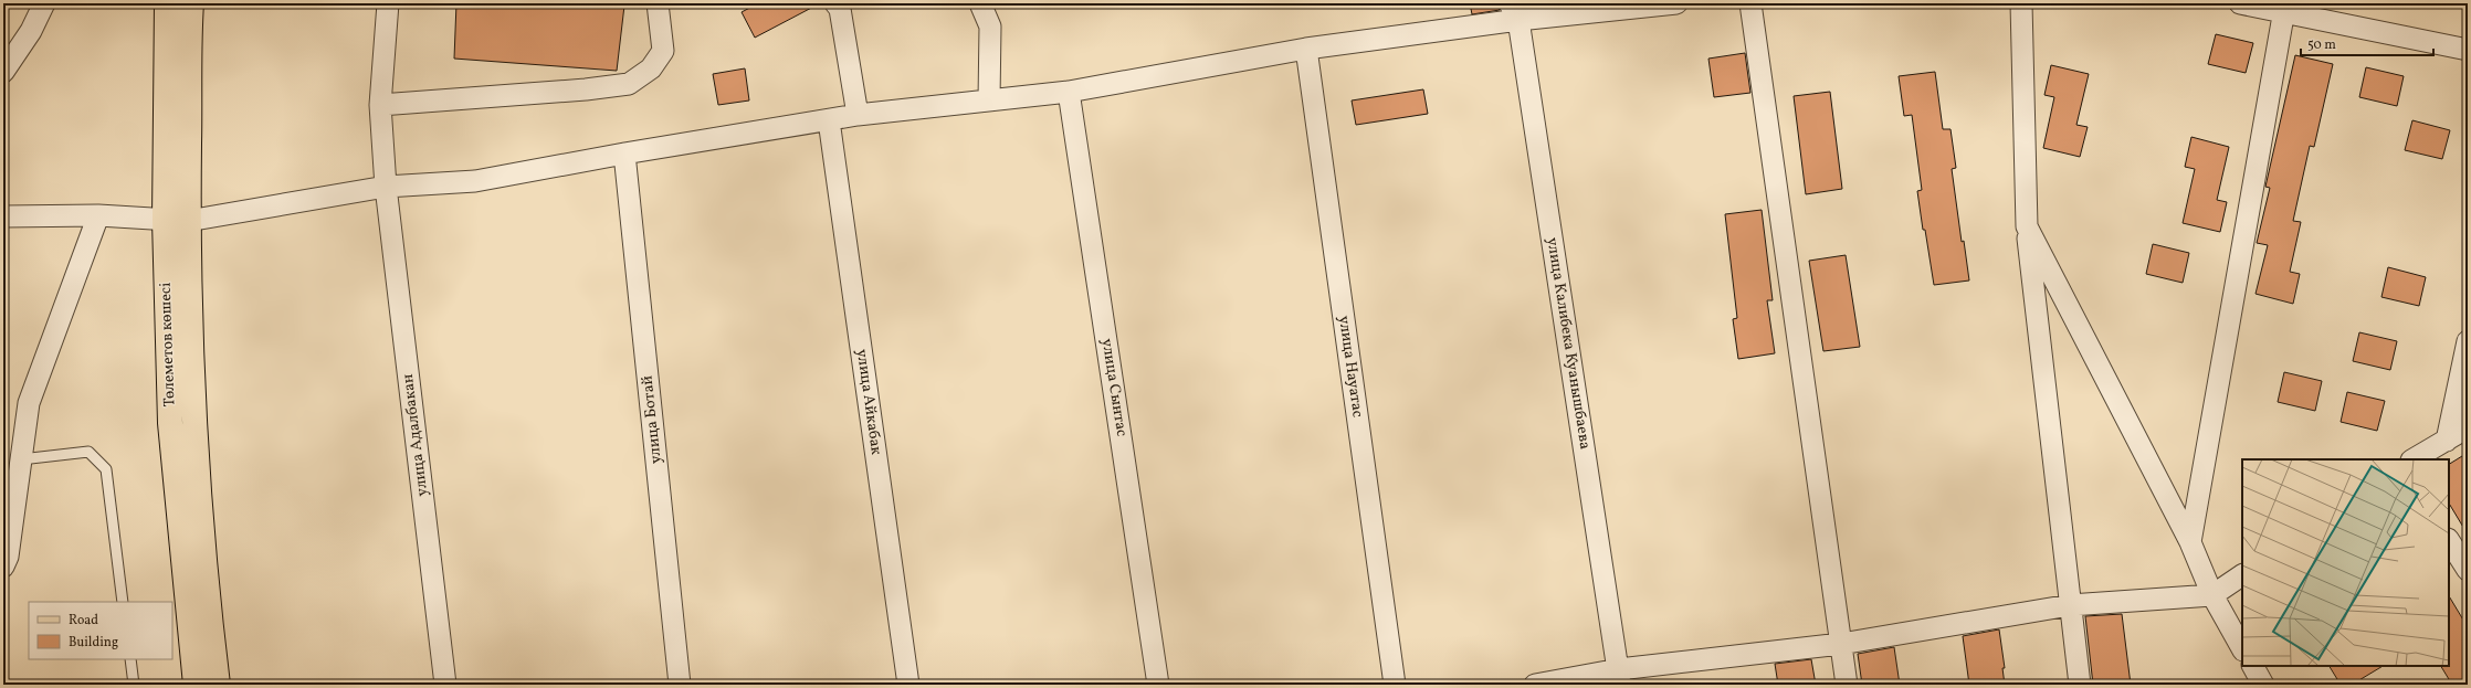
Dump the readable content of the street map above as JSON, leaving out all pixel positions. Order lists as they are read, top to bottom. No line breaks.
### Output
{"streets":{"main road":["Төлеметов көшесі"],"street":["улица Калибека Куанышбаева","улица Науатас","улица Сынтас","улица Айкабак","улица Ботай","улица Адалбакан"]},"legend":["Road","Building"],"scale_bar":"50 m"}
